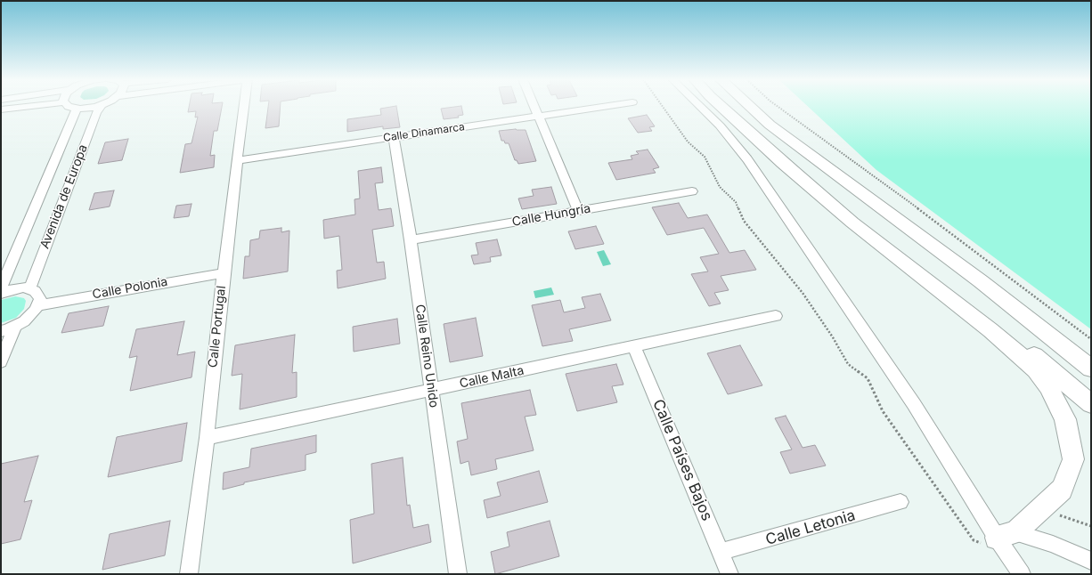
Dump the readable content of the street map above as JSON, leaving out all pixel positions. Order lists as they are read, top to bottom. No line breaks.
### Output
{"streets":{"street":["Calle Dinamarca","Avenida de Europa","Calle Hungría","Calle Polonia","Calle Portugal","Calle Reino Unido","Calle Malta","Calle Países Bajos","Calle Letonia"]},"crossings":[["Calle Dinamarca","Calle Portugal"],["Calle Dinamarca","Calle Reino Unido"],["Calle Hungría","Calle Reino Unido"],["Calle Polonia","Calle Portugal"],["Calle Portugal","Calle Malta"],["Calle Reino Unido","Calle Malta"],["Calle Malta","Calle Países Bajos"],["Calle Países Bajos","Calle Letonia"]]}
